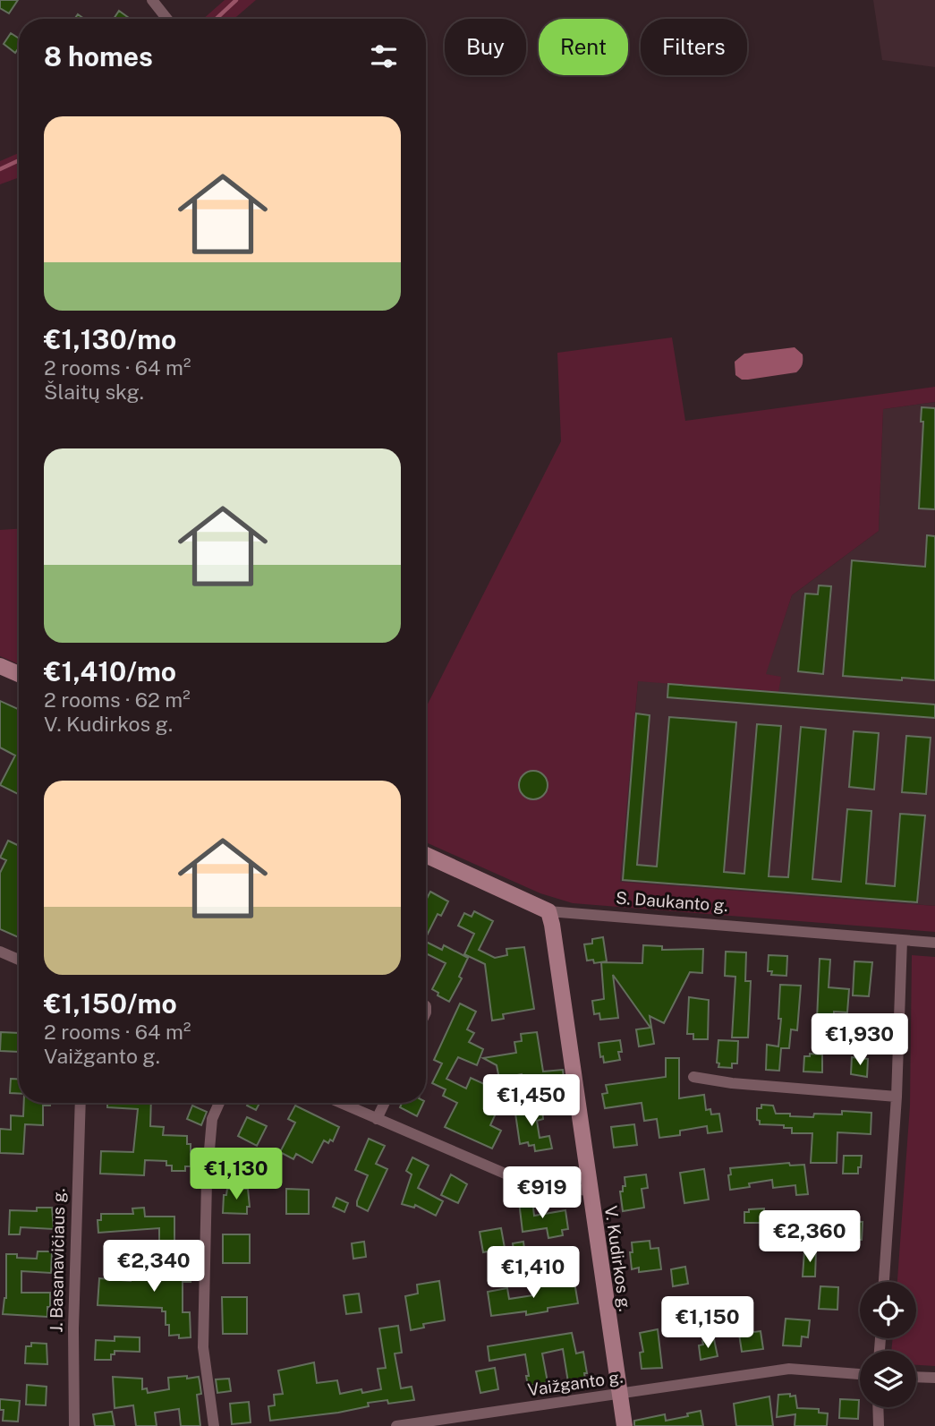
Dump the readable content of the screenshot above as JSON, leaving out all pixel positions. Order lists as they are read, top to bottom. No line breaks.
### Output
{"streets":{"street":["S. Daukanto g.","V. Kudirkos g.","J. Basanavičiaus g.","Vaižganto g."]},"crossings":[["S. Daukanto g.","V. Kudirkos g."],["V. Kudirkos g.","Vaižganto g."]],"page":{"chip":["Buy","Rent","Filters"],"heading":"8 homes","list":[{"name":"€1,130/mo","note":"2 rooms · 64 m² · Šlaitų skg."},{"name":"€1,410/mo","note":"2 rooms · 62 m² · V. Kudirkos g."},{"name":"€1,150/mo","note":"2 rooms · 64 m² · Vaižganto g."}],"price":["€1,930","€1,450","€1,130","€919","€2,360","€2,340","€1,410","€1,150"]}}
